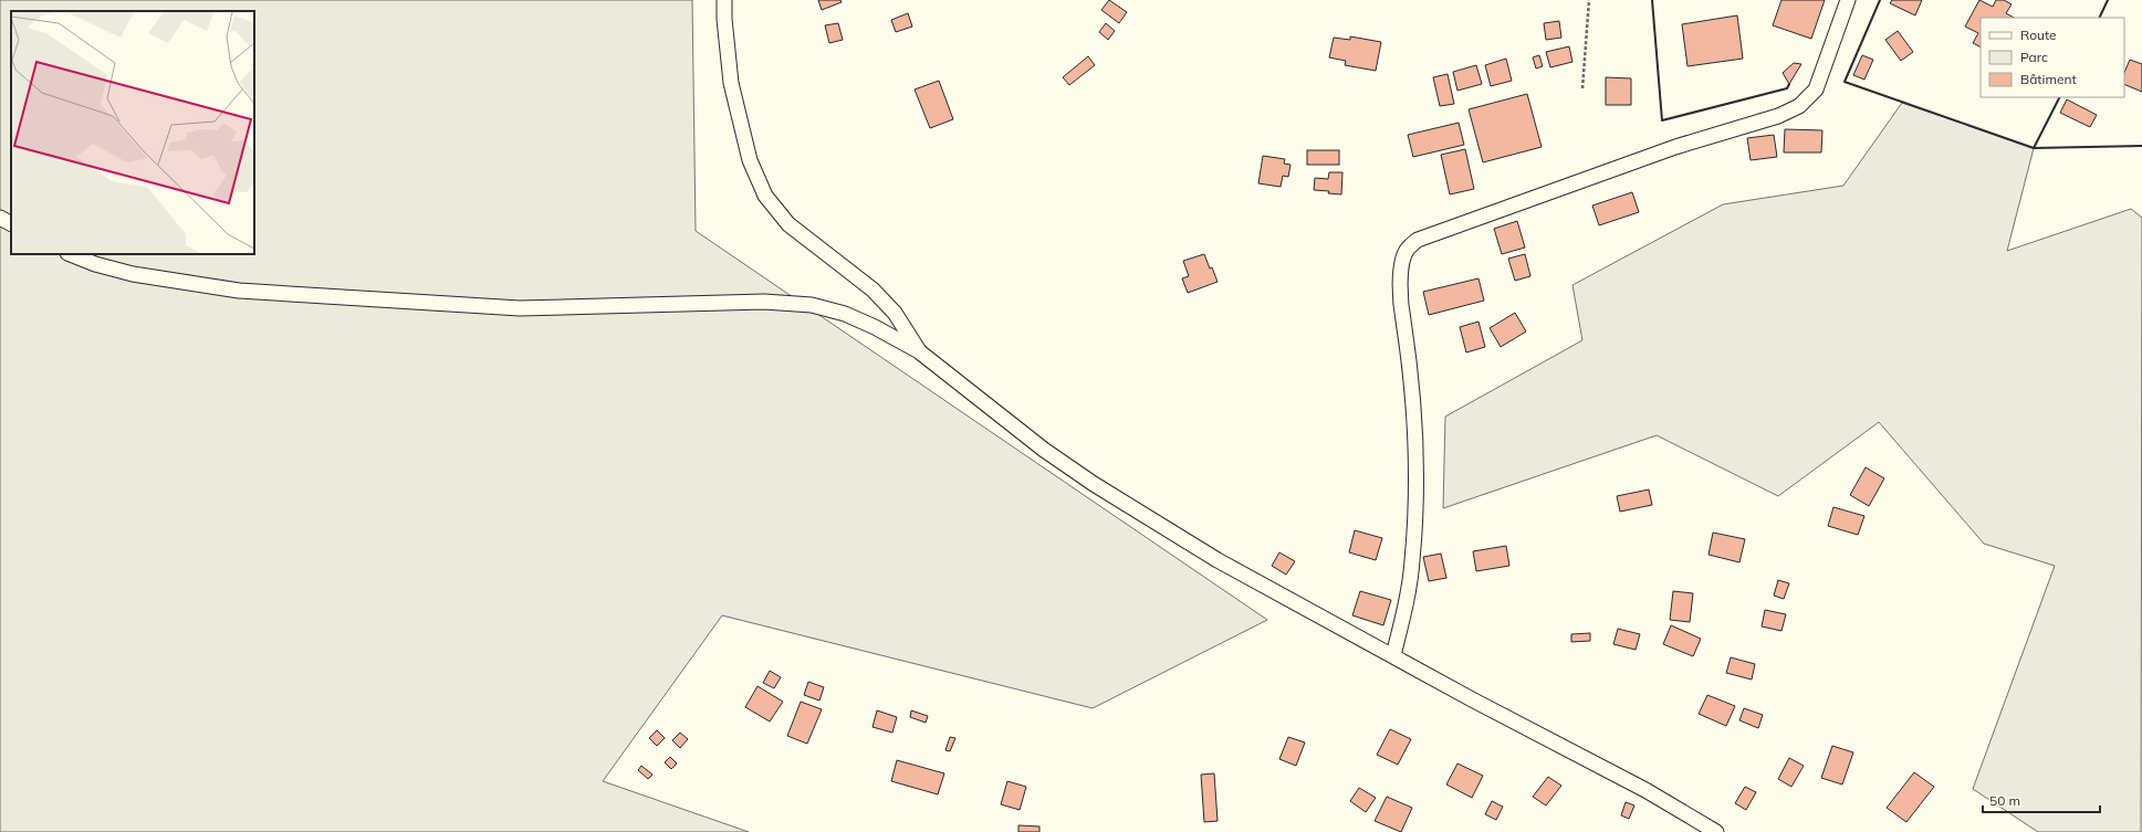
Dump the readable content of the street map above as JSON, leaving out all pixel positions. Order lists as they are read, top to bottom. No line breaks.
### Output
{"legend":["Route","Parc","Bâtiment"],"scale_bar":"50 m"}
